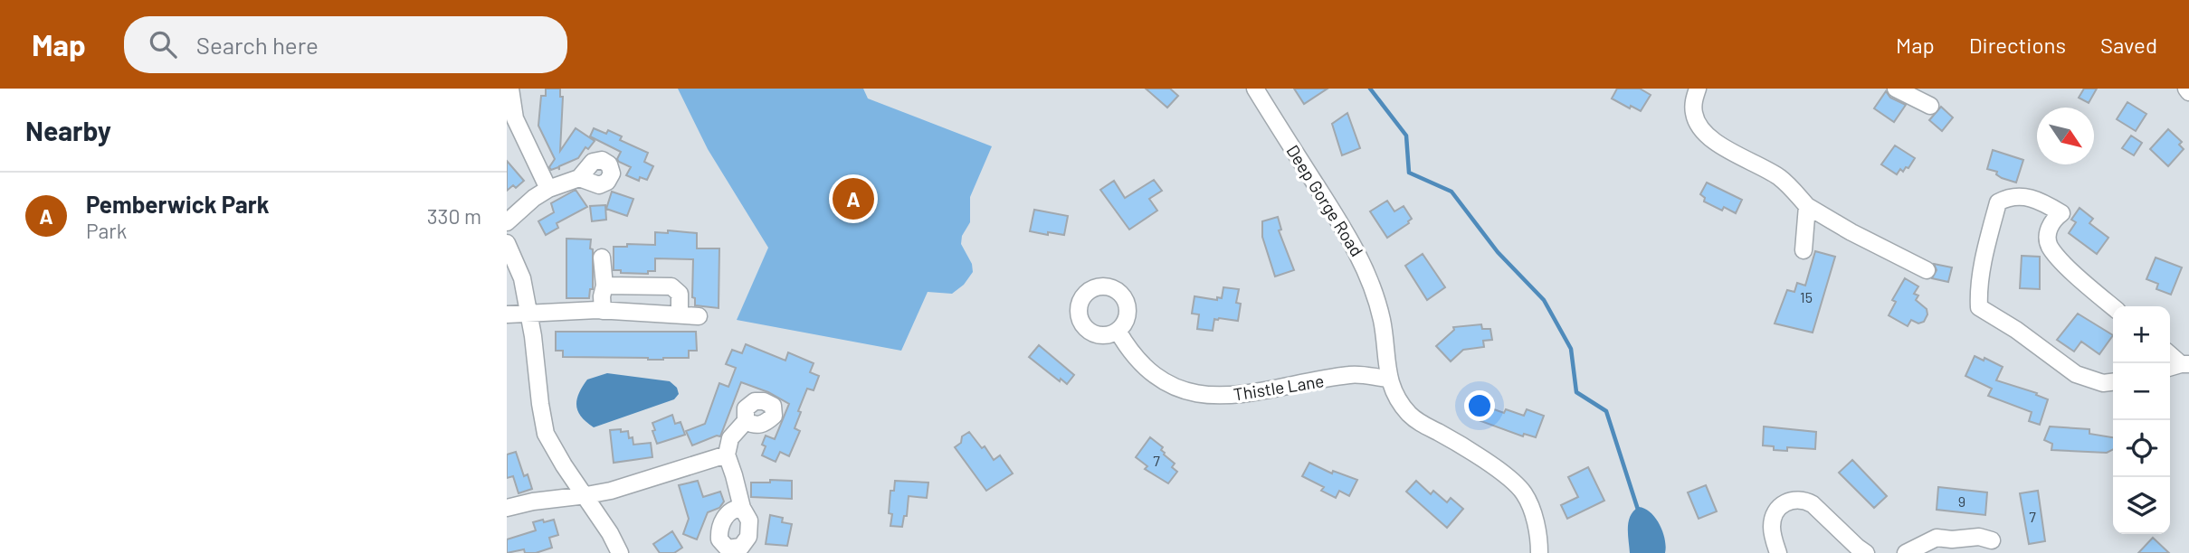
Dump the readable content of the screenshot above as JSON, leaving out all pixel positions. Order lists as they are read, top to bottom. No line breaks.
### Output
{"streets":{"street":["Deep Gorge Road","Thistle Lane"]},"crossings":[["Deep Gorge Road","Thistle Lane"]],"house_numbers":["15","7","9","7"],"north":"bottom right","page":{"header":"Map","search":"Search here","nav":["Map","Directions","Saved"],"heading":"Nearby","list":[{"mark":"A","name":"Pemberwick Park","note":"Park","value":"330 m"}],"pins":"A","map_buttons":["+","−"]}}
